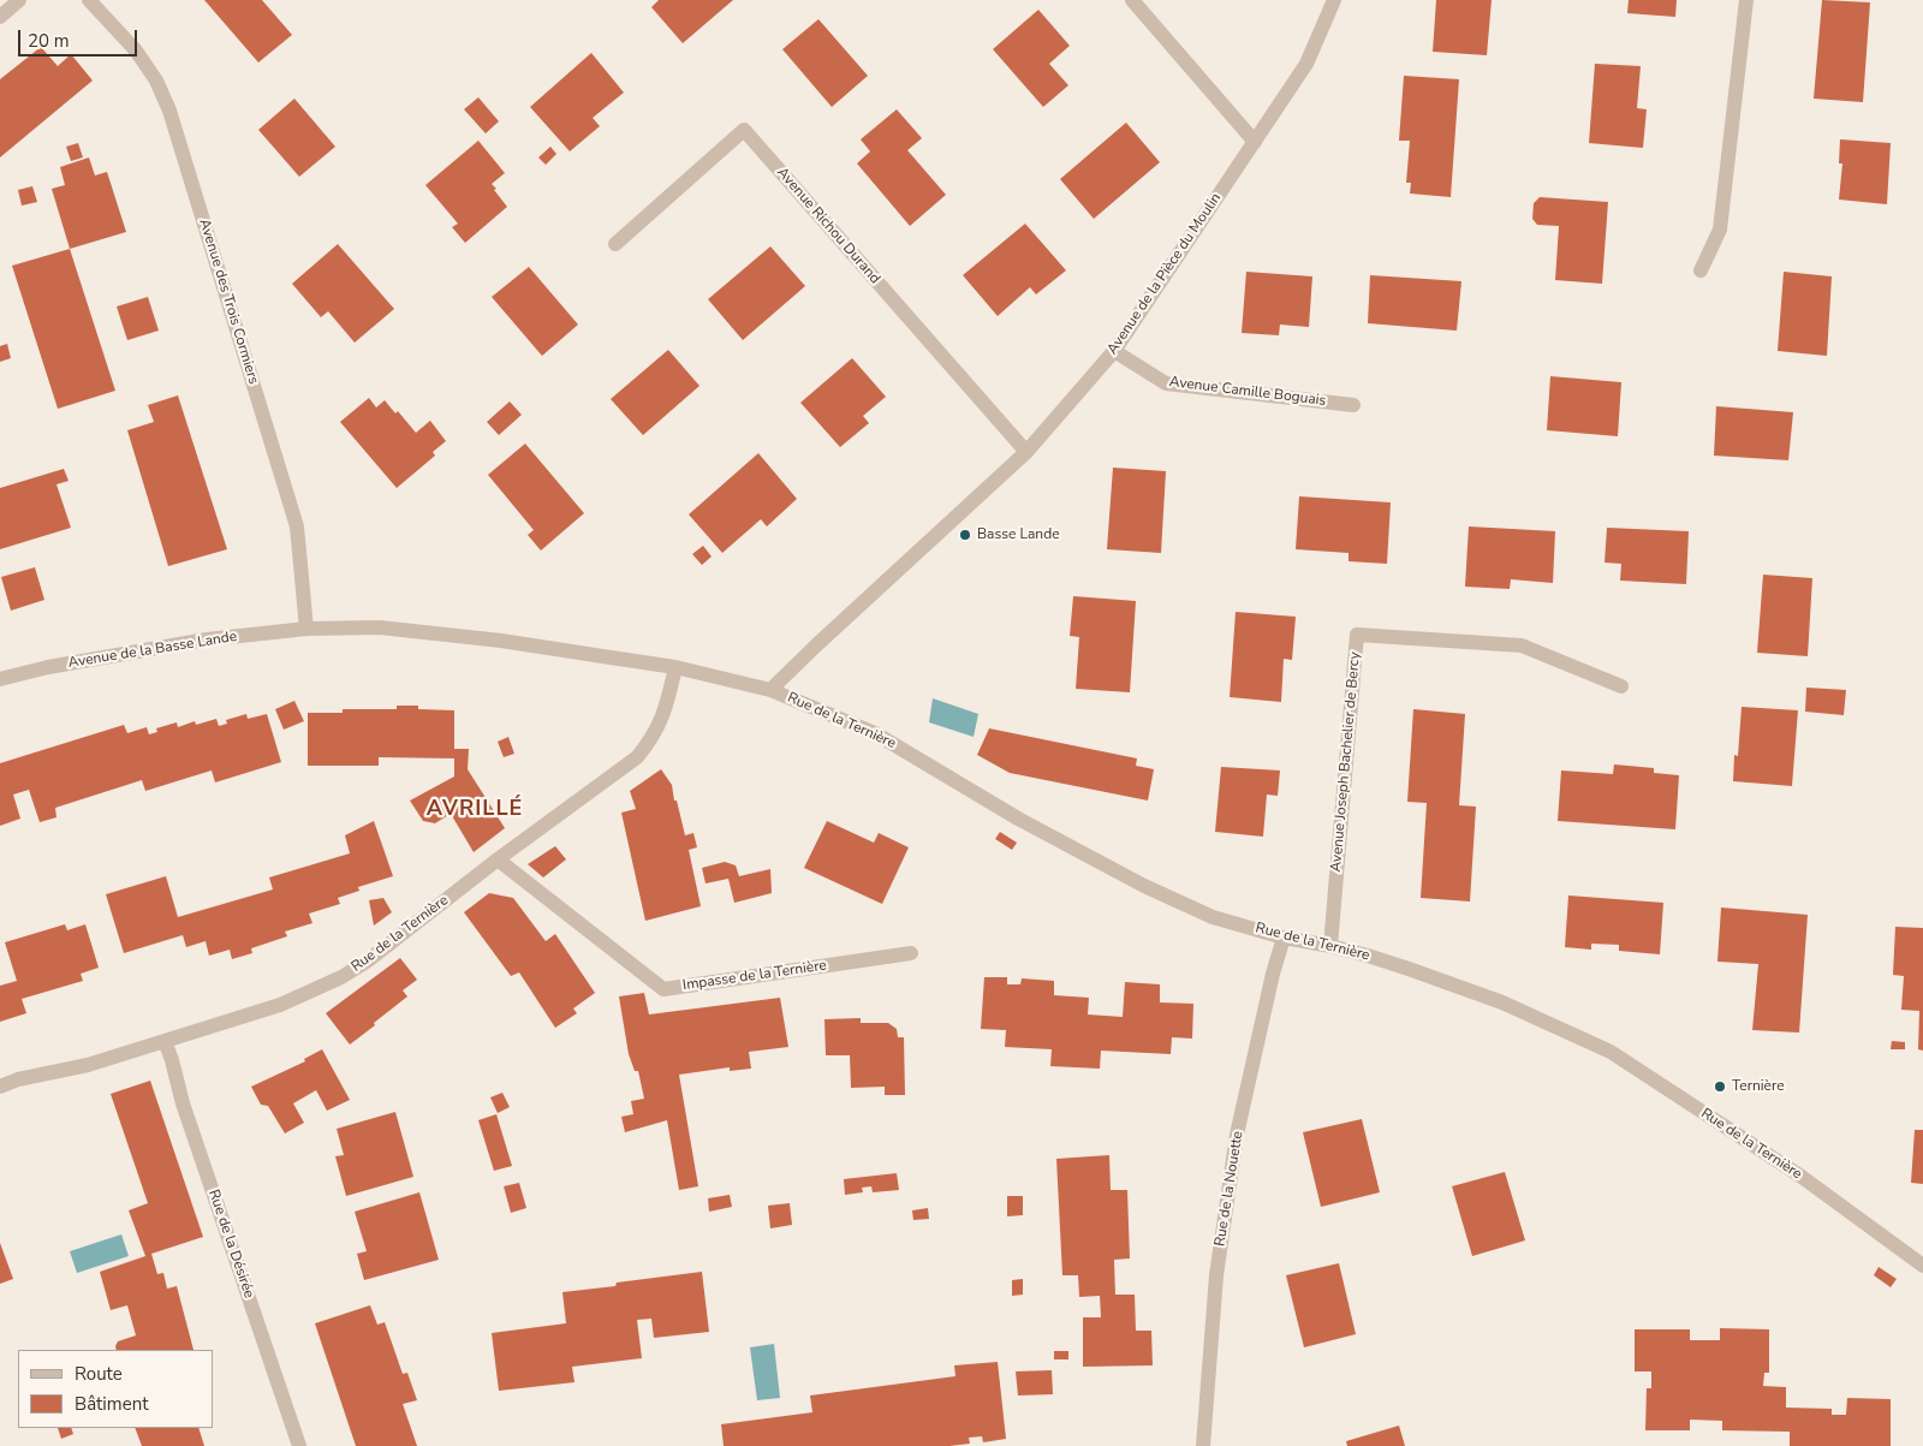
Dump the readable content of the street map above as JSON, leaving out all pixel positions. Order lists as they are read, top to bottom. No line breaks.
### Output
{"streets":{"street":["Avenue Richou Durand","Avenue de la Pièce du Moulin","Avenue des Trois Cormiers","Avenue Camille Boguais","Avenue de la Basse Lande","Rue de la Ternière","Avenue Joseph Bachelier de Bercy","Impasse de la Ternière","Rue de la Nouette","Rue de la Désirée"]},"crossings":[["Avenue Richou Durand","Avenue de la Pièce du Moulin"],["Avenue de la Pièce du Moulin","Avenue Camille Boguais"],["Avenue de la Pièce du Moulin","Rue de la Ternière"],["Avenue des Trois Cormiers","Avenue de la Basse Lande"],["Avenue des Trois Cormiers","Rue de la Ternière"],["Avenue de la Basse Lande","Rue de la Ternière"],["Rue de la Ternière","Avenue Joseph Bachelier de Bercy"],["Rue de la Ternière","Impasse de la Ternière"],["Rue de la Ternière","Rue de la Nouette"],["Rue de la Ternière","Rue de la Désirée"]],"districts":["AVRILLÉ"],"places":["Basse Lande","Ternière"],"legend":["Route","Bâtiment"],"scale_bar":"20 m"}
